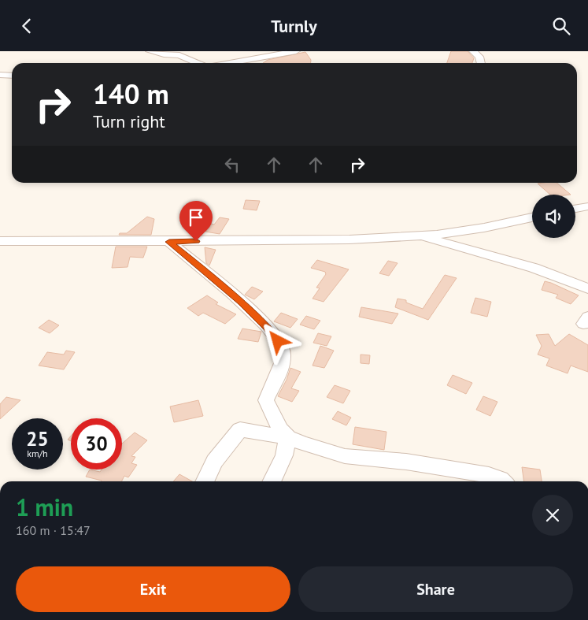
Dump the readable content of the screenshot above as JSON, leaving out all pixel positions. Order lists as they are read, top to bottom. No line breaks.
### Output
{"page":{"header":"Turnly","turn":["140 m","Turn right"],"speed":"25 km/h","limit":"30","heading":["1 min","160 m · 15:47"],"buttons":["Exit","Share"]}}
